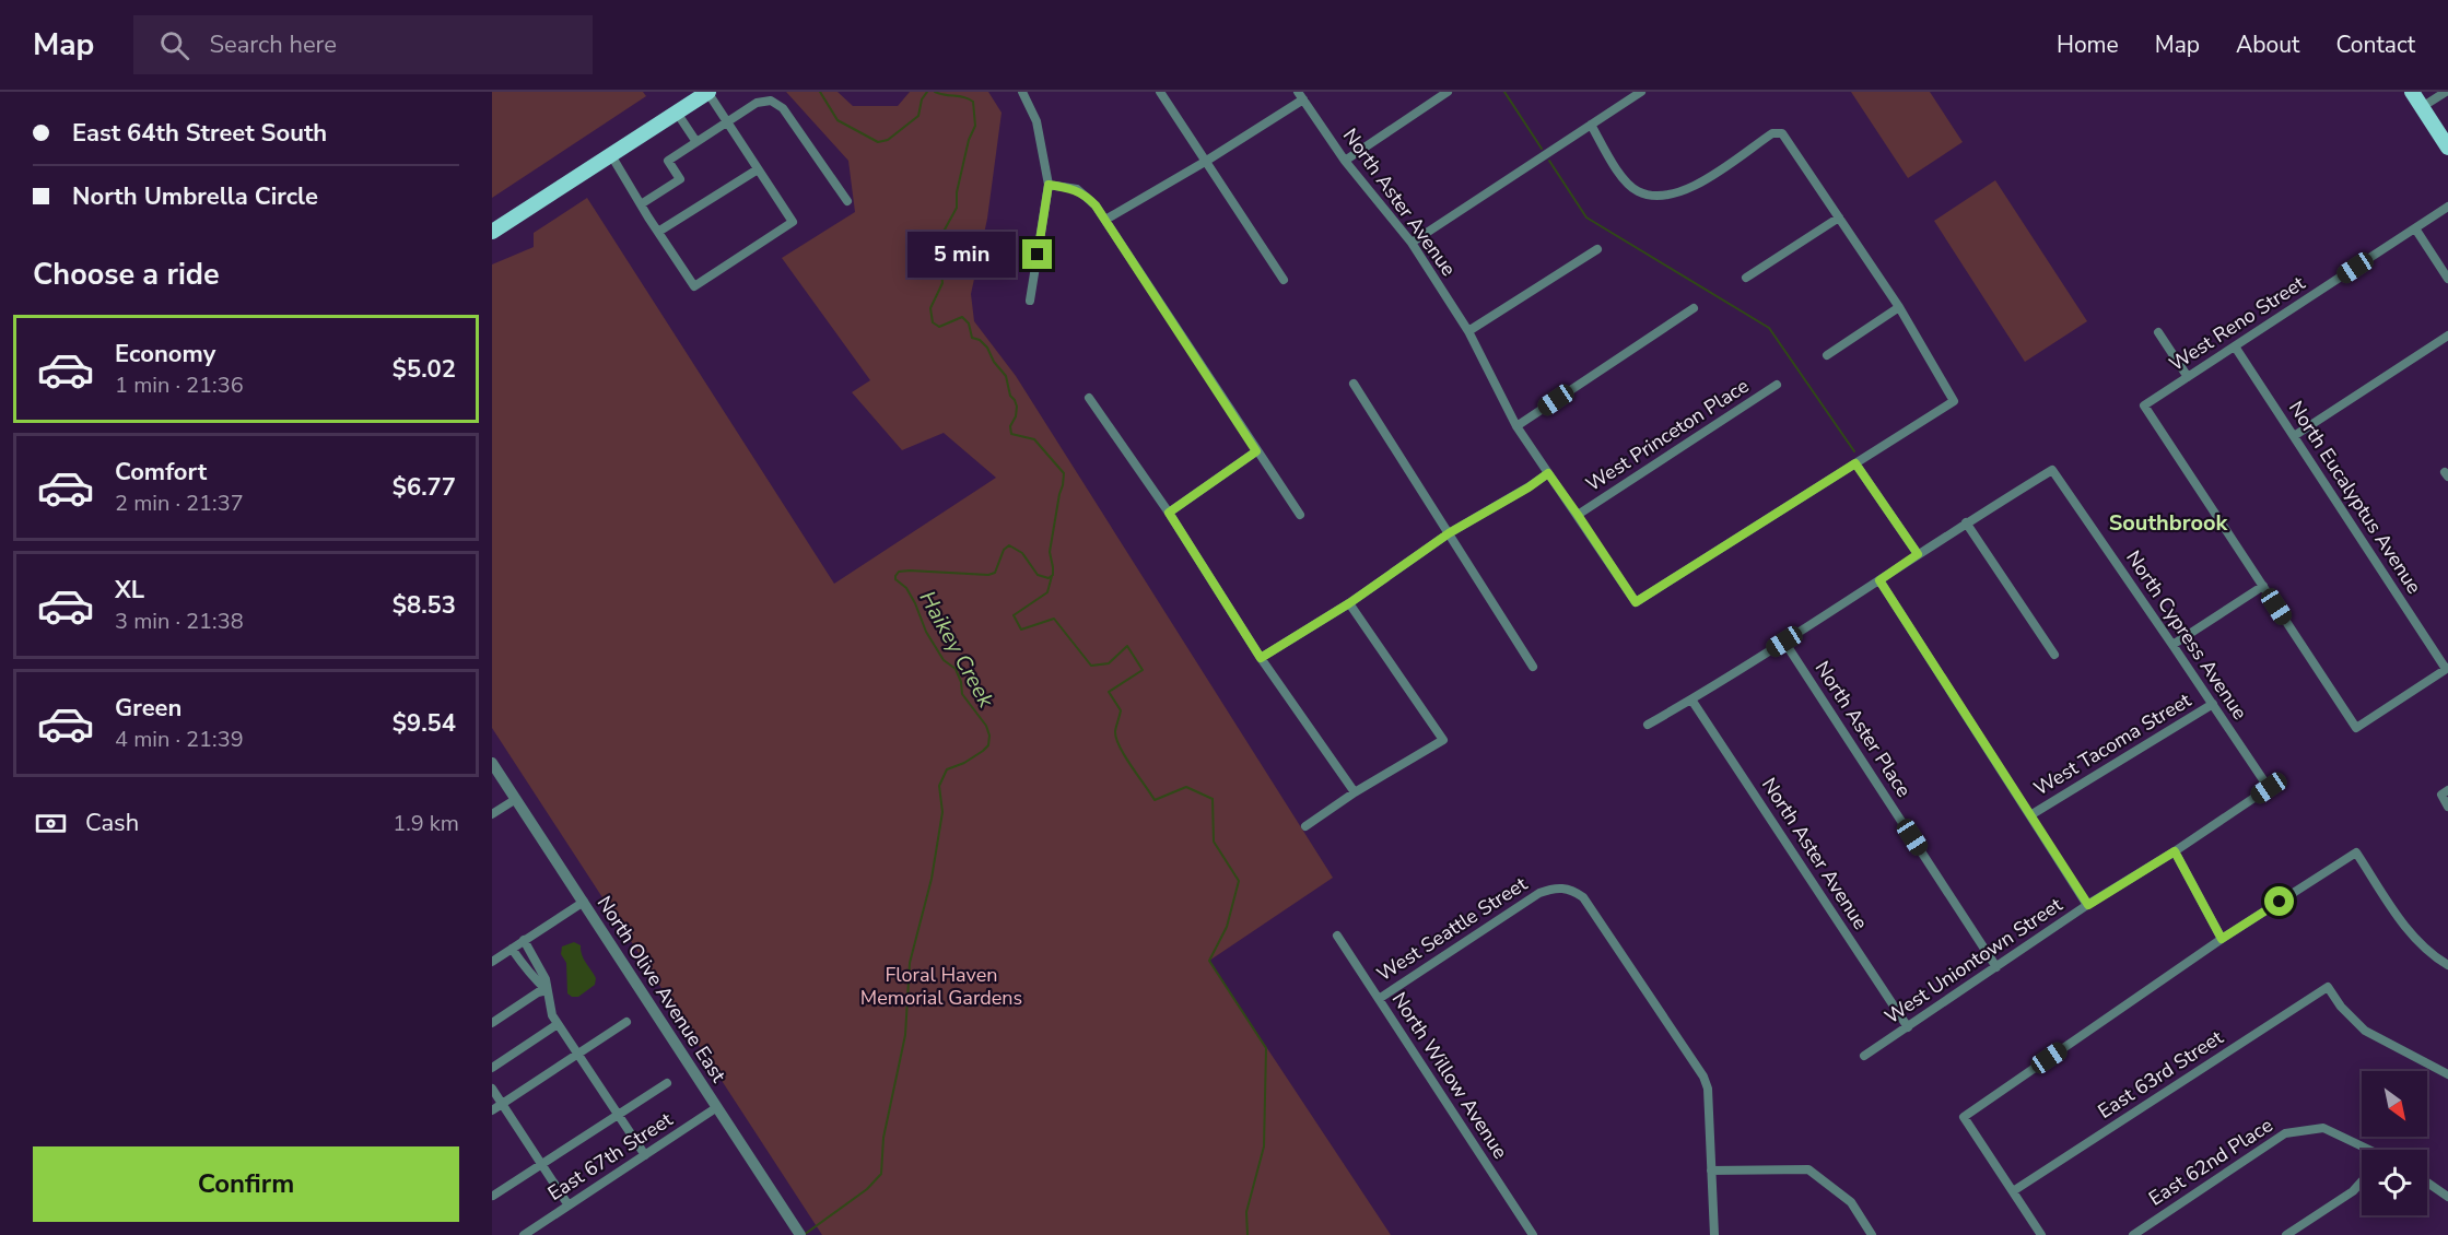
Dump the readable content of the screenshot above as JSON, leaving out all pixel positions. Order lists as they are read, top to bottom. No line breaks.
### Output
{"streets":{"street":["North Aster Avenue","West Reno Street","West Princeton Place","North Eucalyptus Avenue","North Cypress Avenue","North Aster Place","West Tacoma Street","West Seattle Street","West Uniontown Street","North Olive Avenue East","East 63rd Street","North Willow Avenue","East 67th Street","East 62nd Place"]},"crossings":[["North Aster Avenue","West Princeton Place"],["North Aster Avenue","West Uniontown Street"],["West Reno Street","North Eucalyptus Avenue"],["North Cypress Avenue","West Tacoma Street"],["North Cypress Avenue","West Uniontown Street"],["North Aster Place","West Uniontown Street"],["West Seattle Street","North Willow Avenue"],["North Olive Avenue East","East 67th Street"]],"districts":["Southbrook"],"water":["Haikey Creek"],"parks":["Floral Haven Memorial Gardens"],"north":"bottom right","page":{"header":"Map","search":"Search here","nav":["Home","Map","About","Contact"],"banner":["East 64th Street South","North Umbrella Circle"],"bubble":"5 min","heading":"Choose a ride","list":[{"name":"Economy","note":"1 min · 21:36","value":"$5.02"},{"name":"Comfort","note":"2 min · 21:37","value":"$6.77"},{"name":"XL","note":"3 min · 21:38","value":"$8.53"},{"name":"Green","note":"4 min · 21:39","value":"$9.54"}],"pay":["Cash","1.9 km"],"buttons":"Confirm"}}
